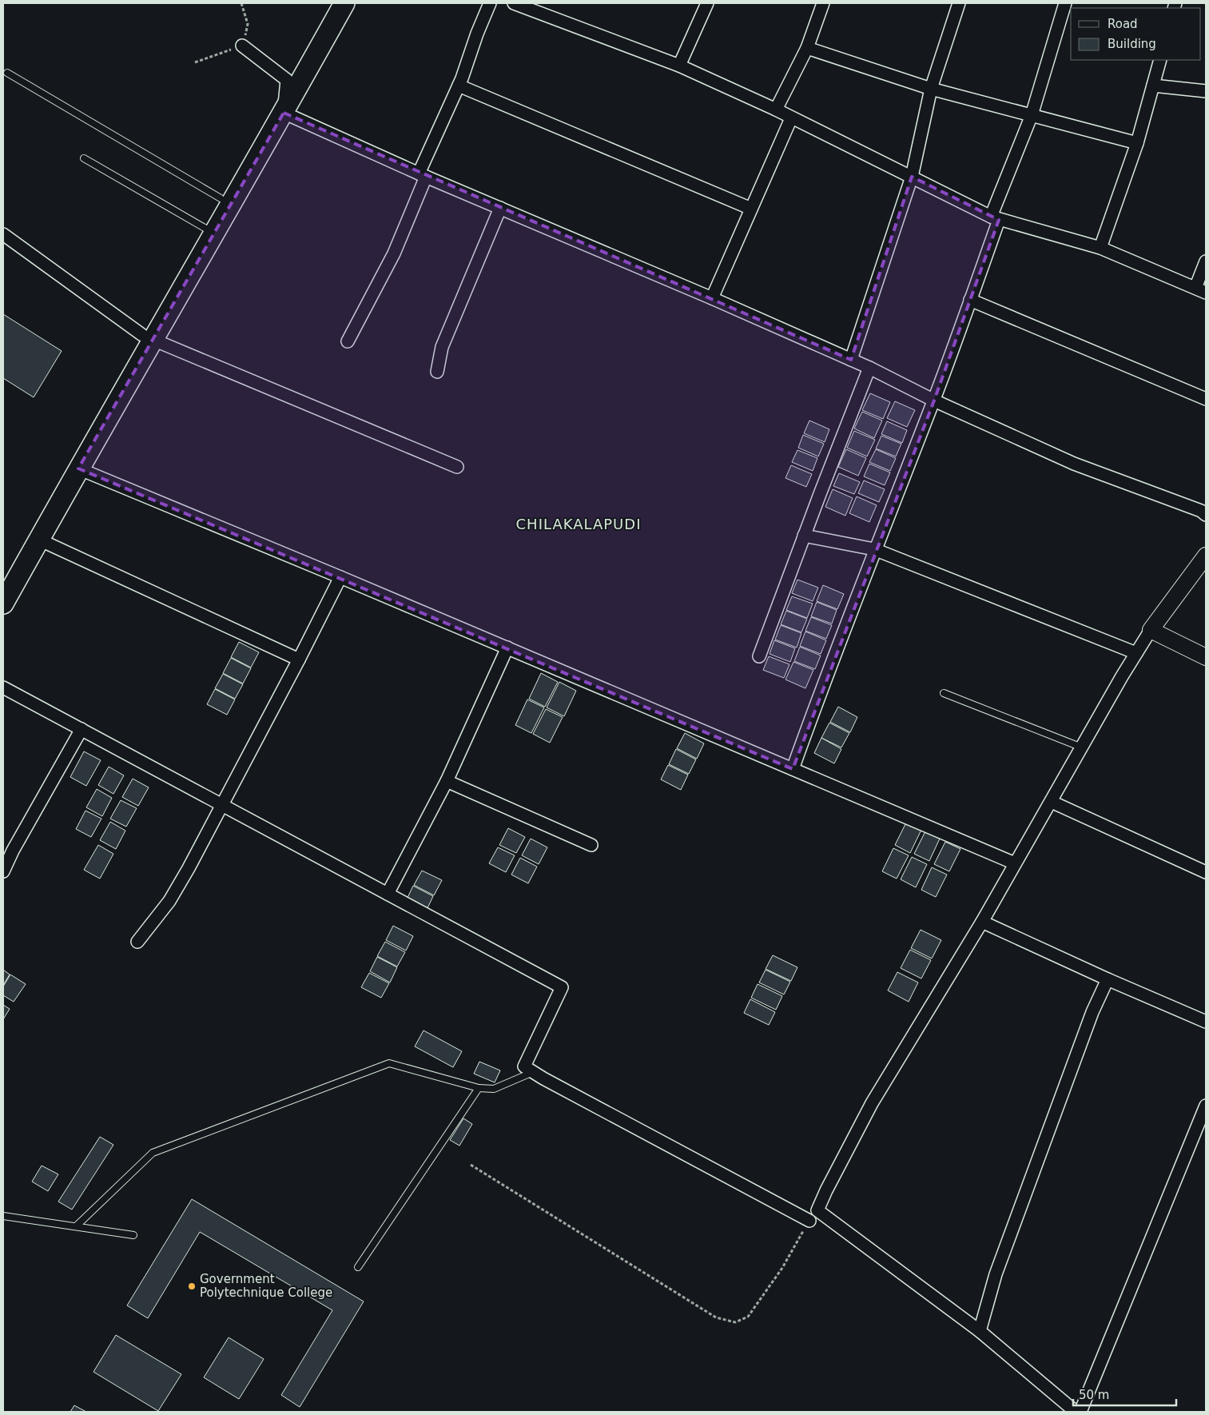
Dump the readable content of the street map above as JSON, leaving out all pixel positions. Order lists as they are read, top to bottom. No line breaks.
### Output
{"districts":["CHILAKALAPUDI"],"places":["Government Polytechnique College"],"legend":["Road","Building"],"scale_bar":"50 m"}
